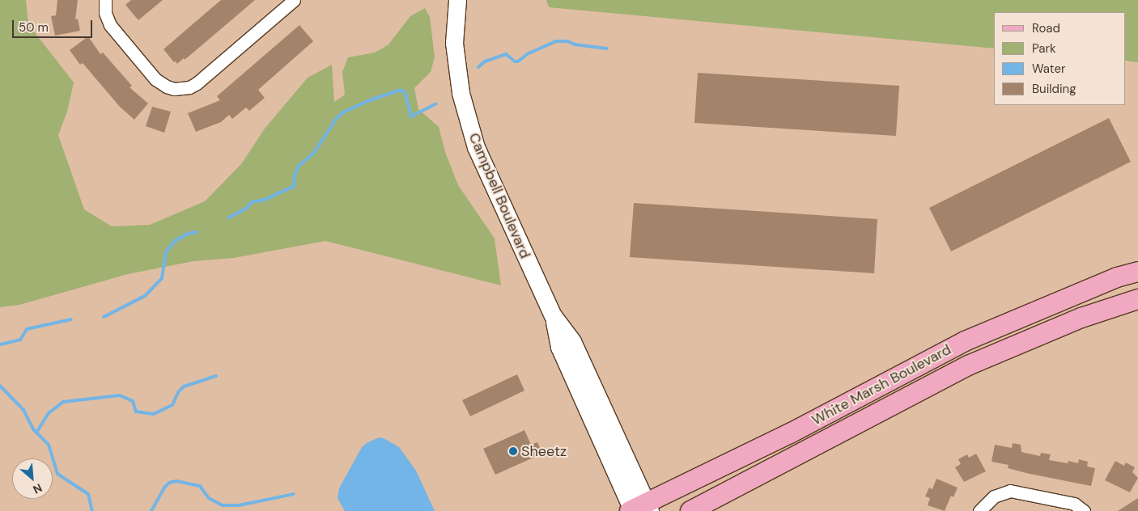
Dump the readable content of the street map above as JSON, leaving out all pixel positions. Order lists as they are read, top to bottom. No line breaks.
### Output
{"streets":{"main road":["White Marsh Boulevard"],"street":["Campbell Boulevard"]},"crossings":[["Campbell Boulevard","White Marsh Boulevard"]],"places":["Sheetz"],"legend":["Road","Park","Water","Building"],"scale_bar":"50 m","north":"bottom right"}
